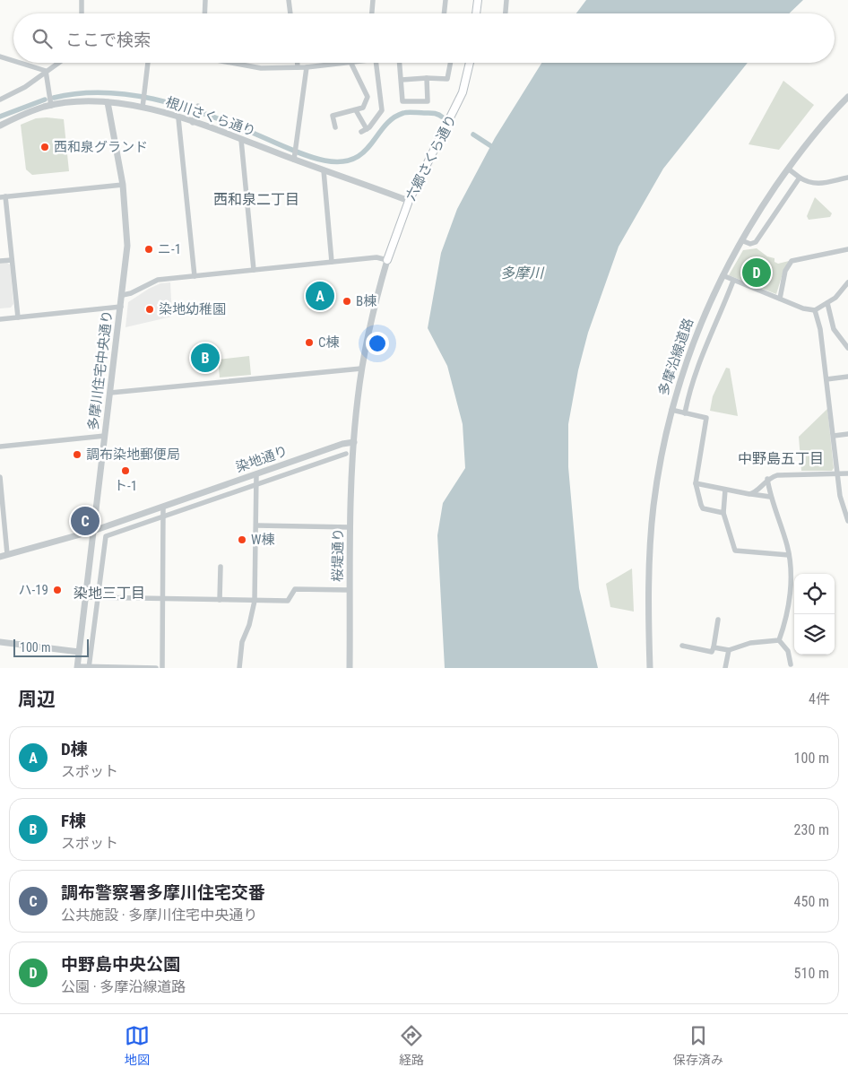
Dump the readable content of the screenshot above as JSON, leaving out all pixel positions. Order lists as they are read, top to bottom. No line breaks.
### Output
{"streets":{"main road":["六郷さくら通り"],"street":["根川さくら通り","多摩沿線道路","多摩川住宅中央通り","染地通り","桜堤通り"]},"crossings":[["根川さくら通り","六郷さくら通り"],["根川さくら通り","多摩川住宅中央通り"],["多摩川住宅中央通り","染地通り"],["染地通り","桜堤通り"]],"districts":["西和泉二丁目","中野島五丁目","染地三丁目"],"water":["多摩川"],"places":["西和泉グランド","ニ-1","B棟","染地幼稚園","C棟","調布染地郵便局","ト-1","W棟","ハ-19"],"scale_bar":"100 m","page":{"search":"ここで検索","pins":["D","A","B","C"],"scale":"100 m","heading":["周辺","4件"],"list":[{"mark":"A","name":"D棟","note":"スポット","value":"100 m"},{"mark":"B","name":"F棟","note":"スポット","value":"230 m"},{"mark":"C","name":"調布警察署多摩川住宅交番","note":"公共施設 · 多摩川住宅中央通り","value":"450 m"},{"mark":"D","name":"中野島中央公園","note":"公園 · 多摩沿線道路","value":"510 m"}],"nav":["地図","経路","保存済み"]}}
